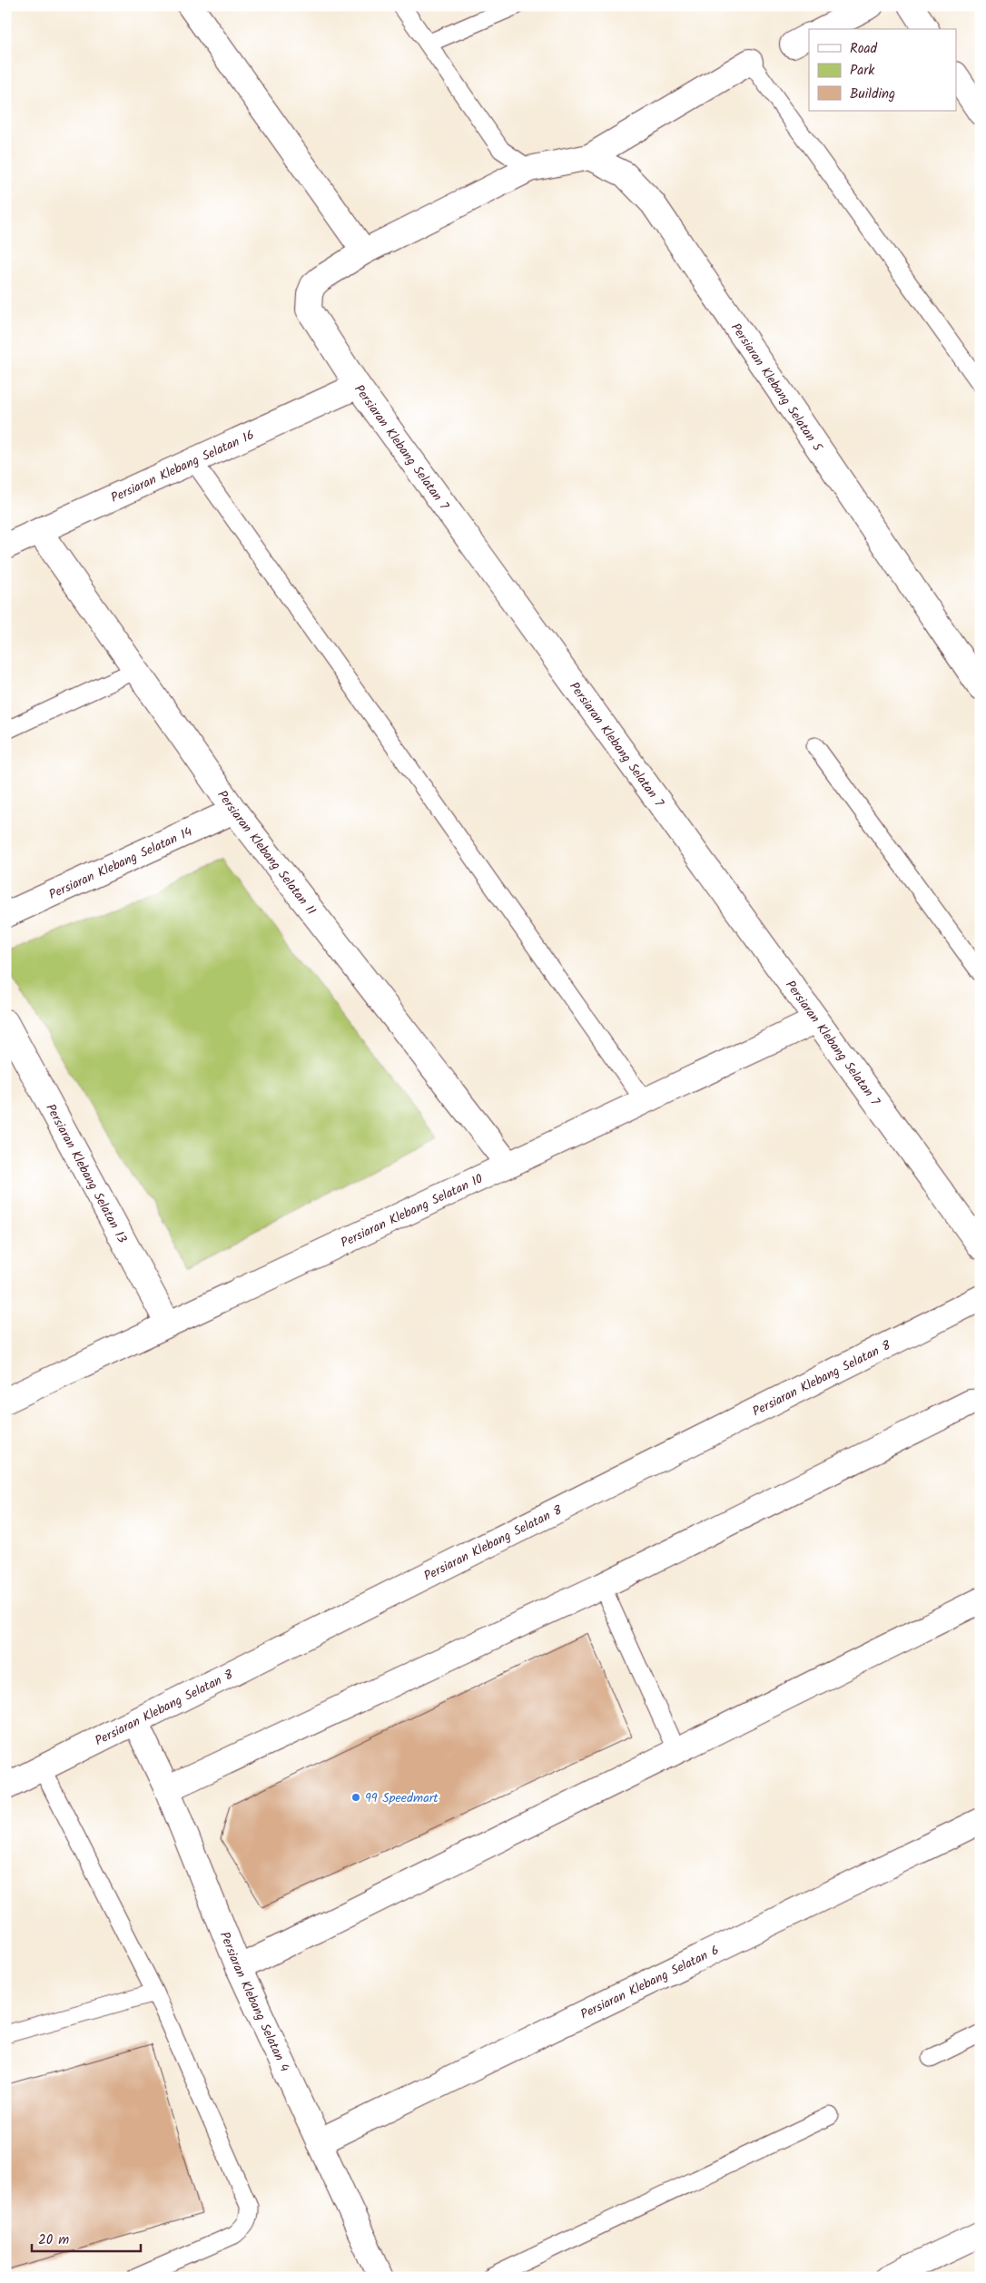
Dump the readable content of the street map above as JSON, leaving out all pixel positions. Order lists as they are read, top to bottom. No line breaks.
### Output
{"streets":{"street":["Persiaran Klebang Selatan 5","Persiaran Klebang Selatan 7","Persiaran Klebang Selatan 16","Persiaran Klebang Selatan 11","Persiaran Klebang Selatan 14","Persiaran Klebang Selatan 13","Persiaran Klebang Selatan 10","Persiaran Klebang Selatan 8","Persiaran Klebang Selatan 6","Persiaran Klebang Selatan 4"]},"crossings":[["Persiaran Klebang Selatan 7","Persiaran Klebang Selatan 16"],["Persiaran Klebang Selatan 7","Persiaran Klebang Selatan 10"],["Persiaran Klebang Selatan 16","Persiaran Klebang Selatan 11"],["Persiaran Klebang Selatan 11","Persiaran Klebang Selatan 14"],["Persiaran Klebang Selatan 11","Persiaran Klebang Selatan 10"],["Persiaran Klebang Selatan 13","Persiaran Klebang Selatan 10"],["Persiaran Klebang Selatan 8","Persiaran Klebang Selatan 4"],["Persiaran Klebang Selatan 6","Persiaran Klebang Selatan 4"]],"places":["99 Speedmart"],"legend":["Road","Park","Building"],"scale_bar":"20 m"}
